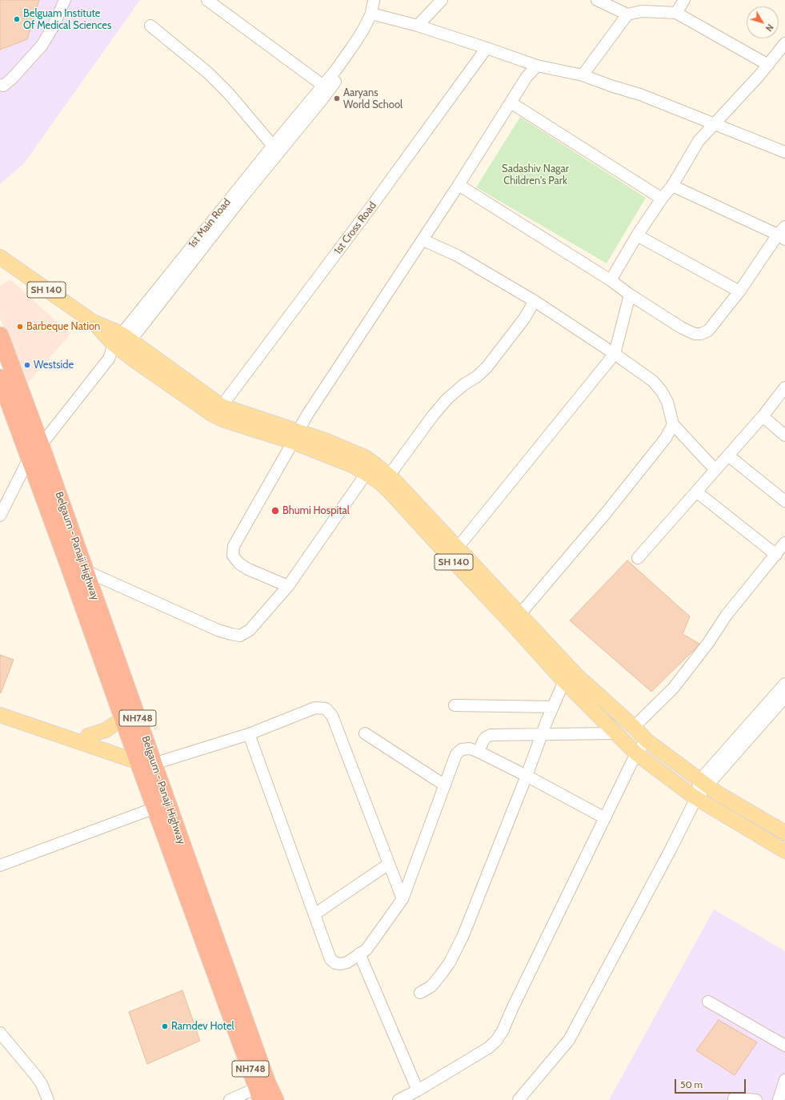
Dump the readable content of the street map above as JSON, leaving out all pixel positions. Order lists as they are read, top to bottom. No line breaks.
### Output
{"streets":{"highway":["Belgaum - Panaji Highway","NH748"],"main road":["SH 140"],"street":["1st Main Road","1st Cross Road"]},"crossings":[["1st Main Road","SH 140"],["1st Cross Road","SH 140"]],"parks":["Sadashiv Nagar Children's Park"],"places":["Belguam Institute Of Medical Sciences","Aaryans World School","Barbeque Nation","Westside","Bhumi Hospital","Ramdev Hotel"],"scale_bar":"50 m","north":"bottom right"}
